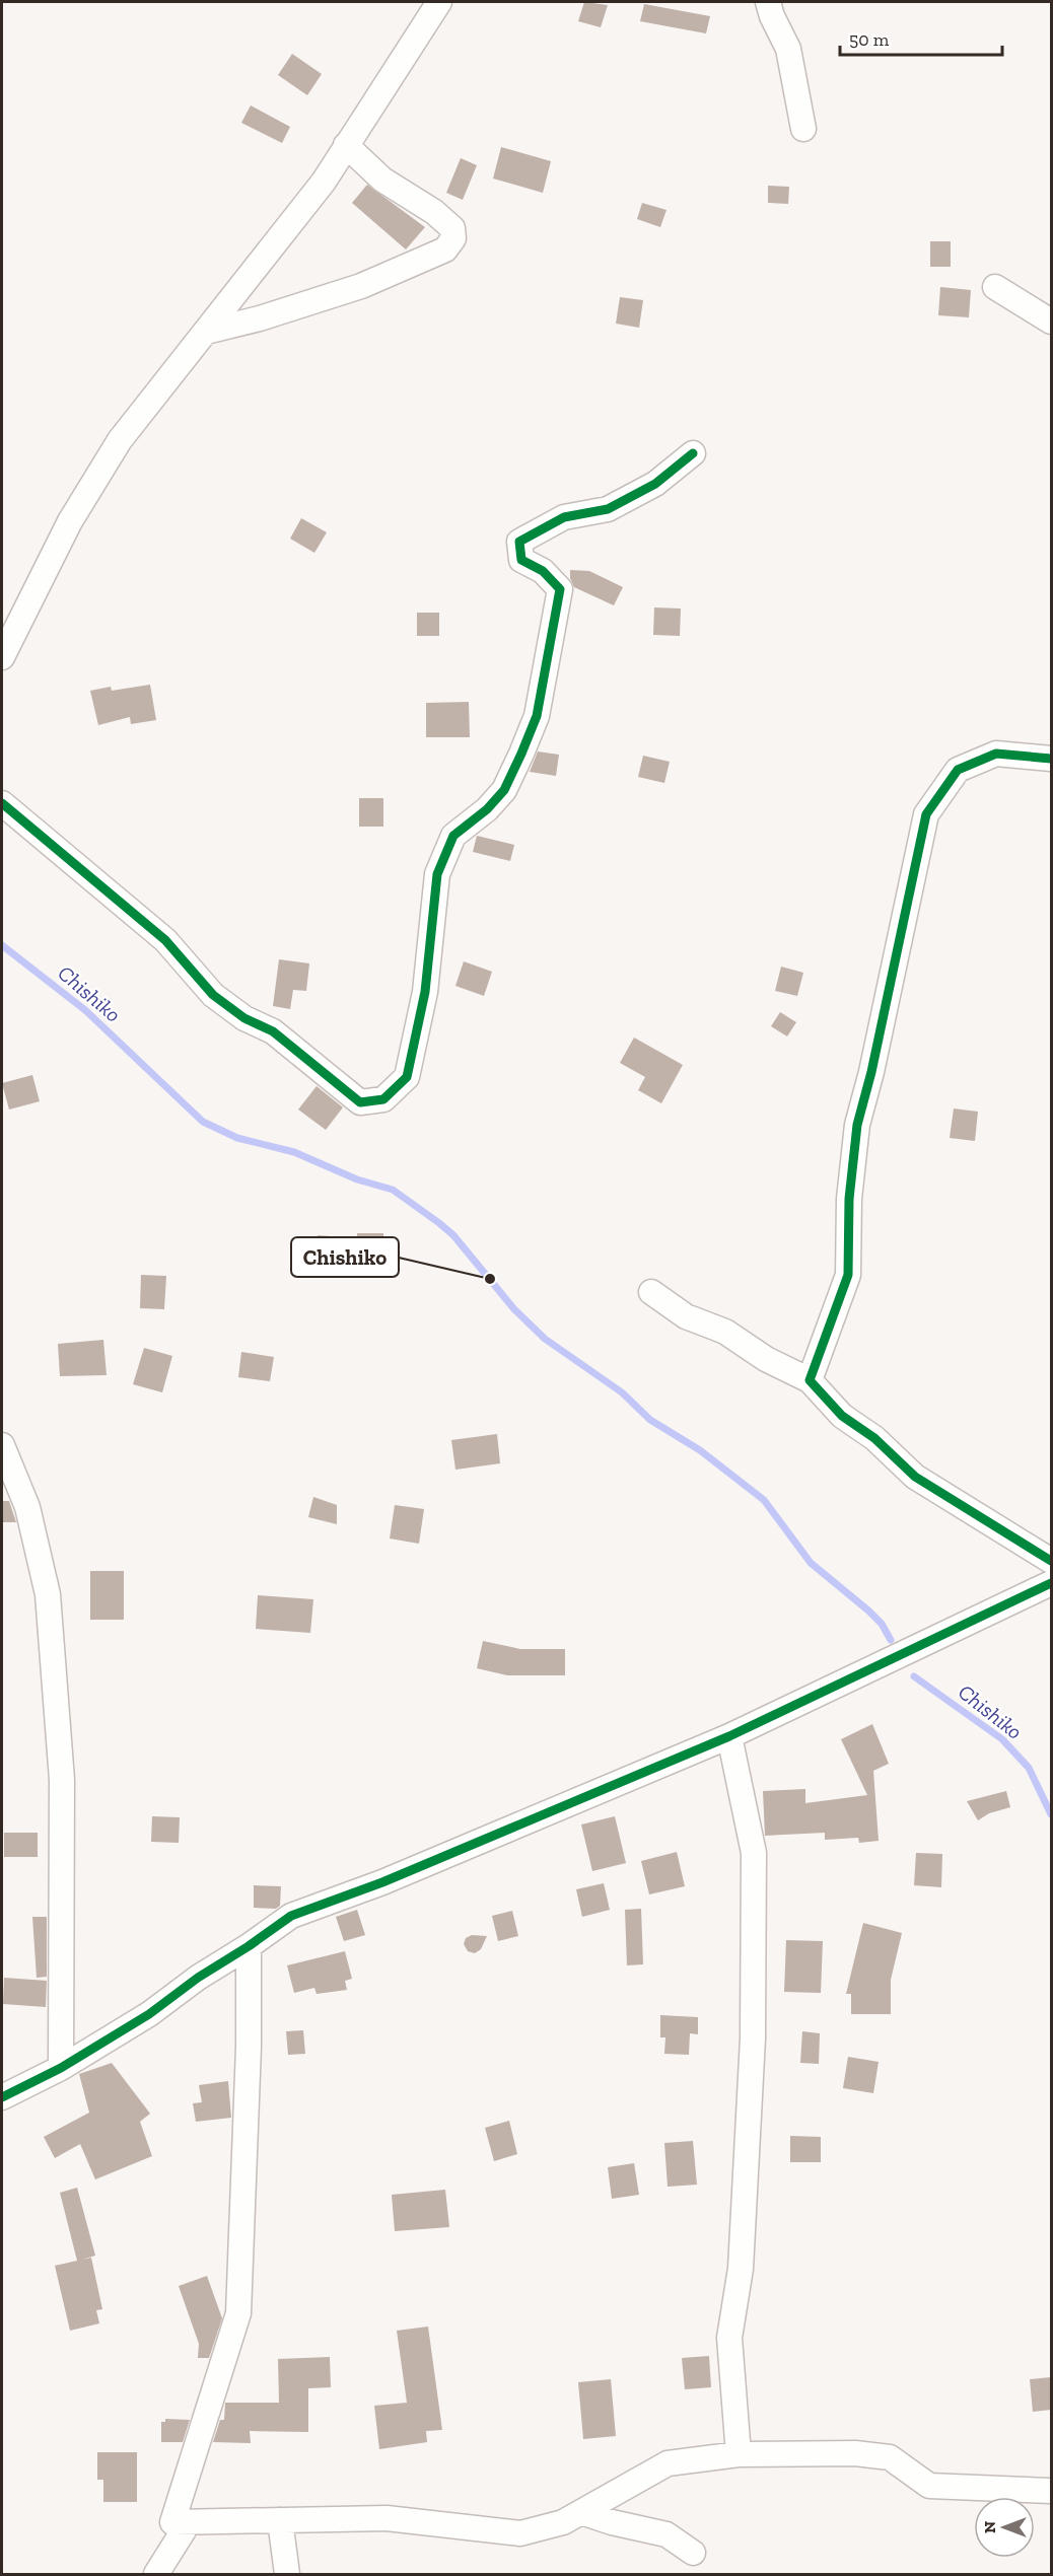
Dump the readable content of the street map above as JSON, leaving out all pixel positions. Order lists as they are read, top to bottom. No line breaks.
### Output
{"water":["Chishiko"],"places":["Chishiko"],"scale_bar":"50 m","north":"left"}
